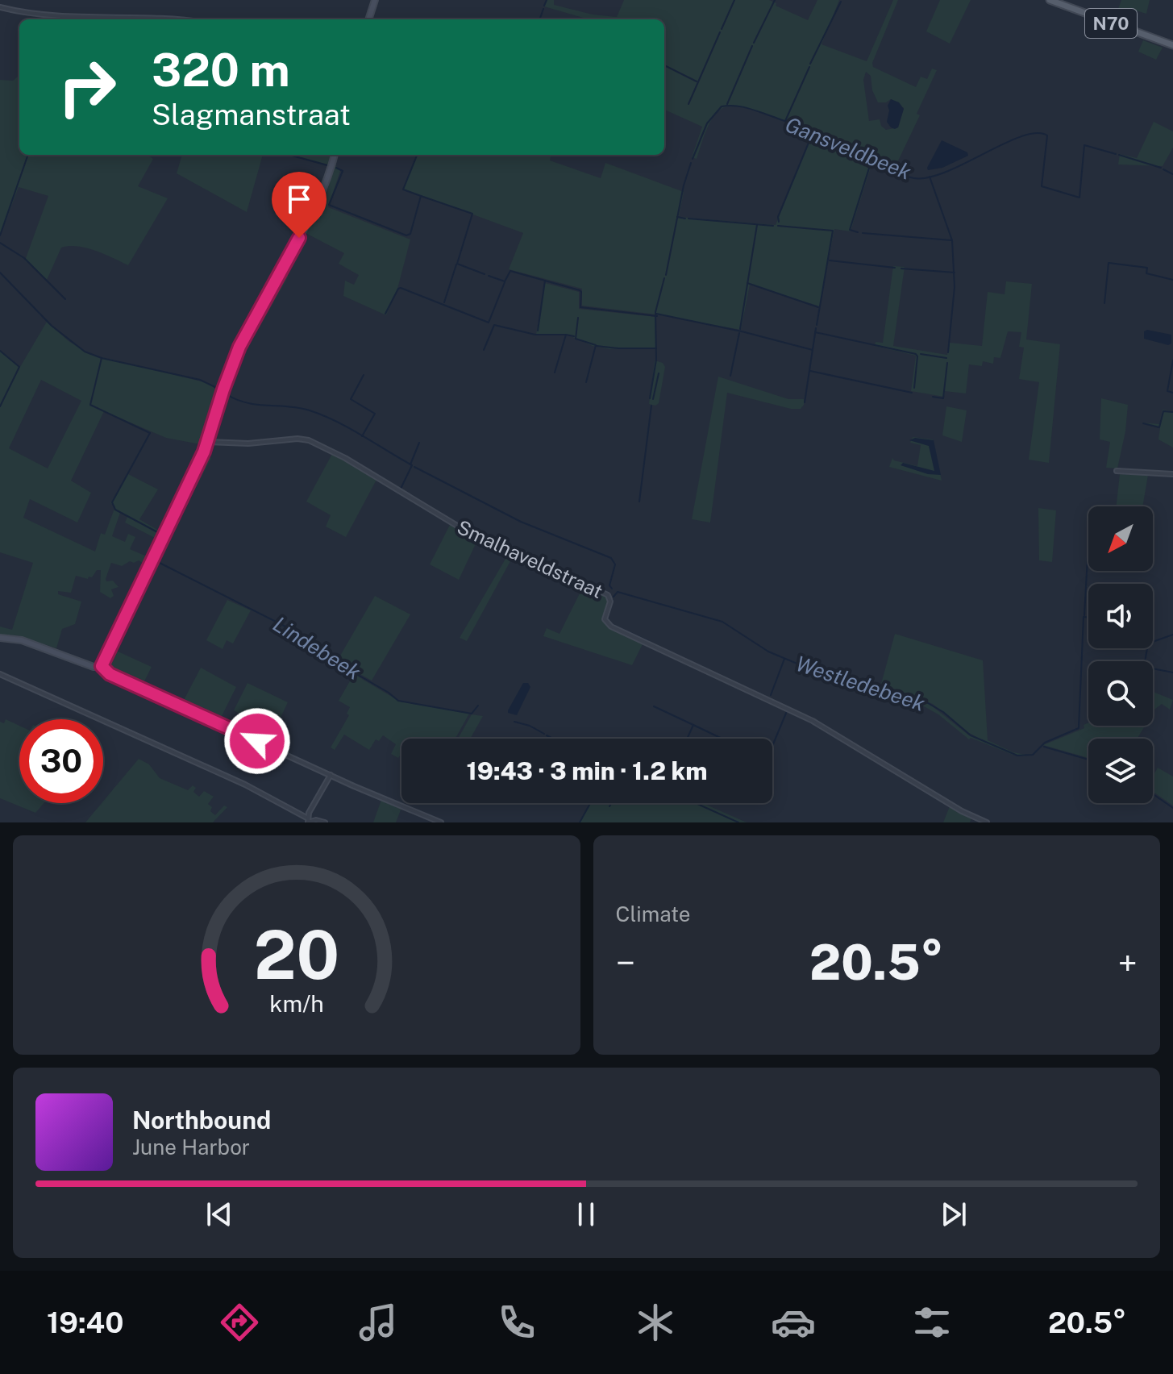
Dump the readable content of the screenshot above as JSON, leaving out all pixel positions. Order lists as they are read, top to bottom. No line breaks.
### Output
{"streets":{"main road":["N70"],"street":["Smalhaveldstraat"]},"water":["Gansveldbeek","Lindebeek","Westledebeek"],"north":"bottom left","page":{"turn":["320 m","Slagmanstraat"],"limit":"30","trip":"19:43 · 3 min · 1.2 km","tile":"Climate","heat":["−","20.5°","+"],"song":["Northbound","June Harbor"],"tabs":["19:40","20.5°"],"gauge":["20","km/h"]}}
